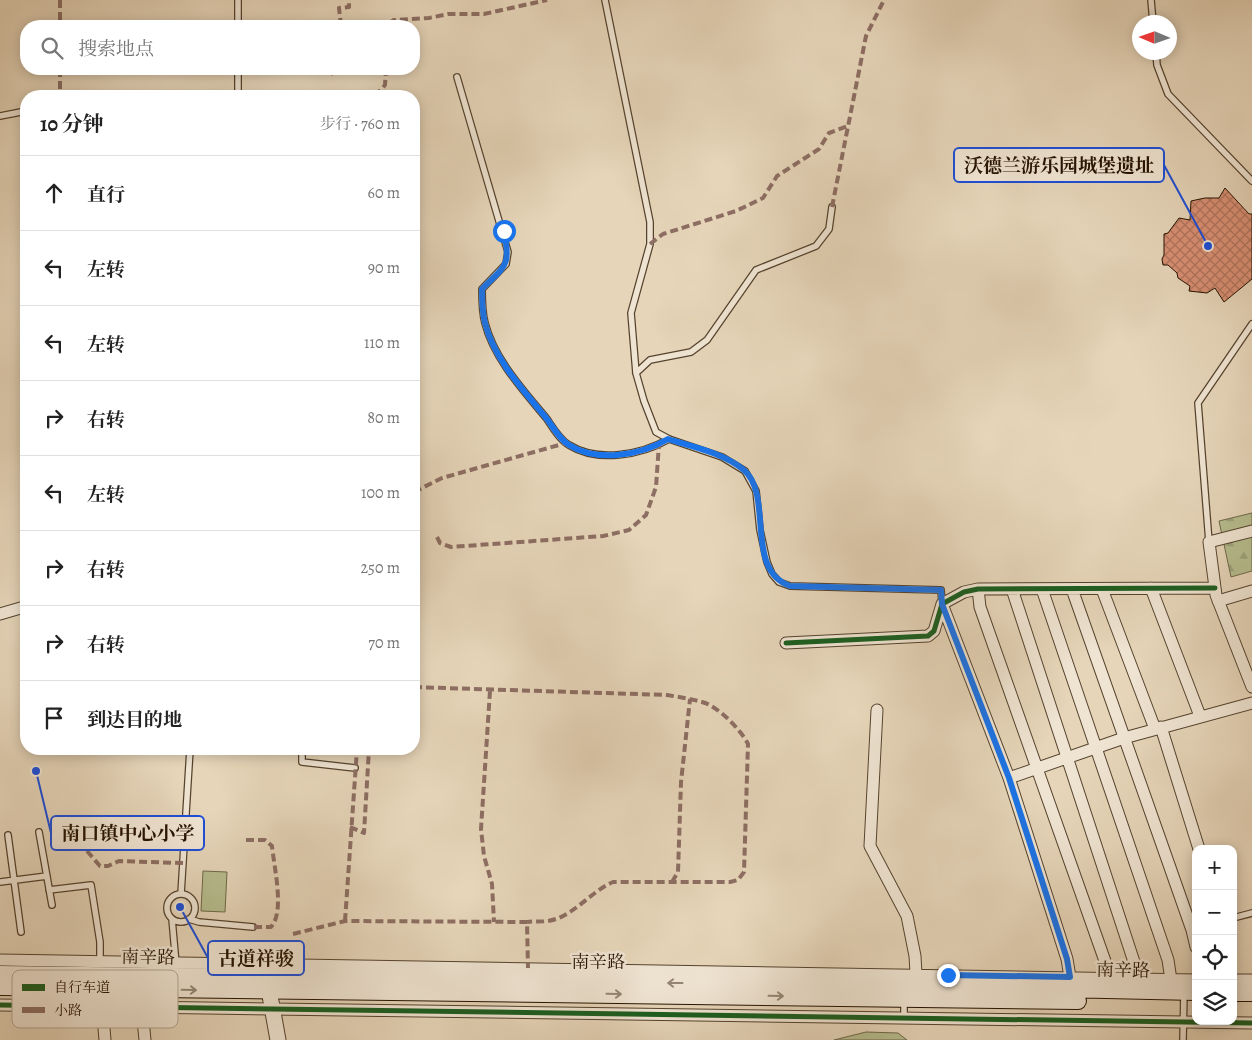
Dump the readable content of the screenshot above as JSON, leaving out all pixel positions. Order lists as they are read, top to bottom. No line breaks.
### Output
{"streets":{"main road":["南辛路"]},"places":["沃德兰游乐园城堡遗址","南口镇中心小学","古道祥骏"],"legend":["自行车道","小路"],"north":"left","page":{"search":"搜索地点","heading":["10 分钟","步行 · 760 m"],"list":[["直行","60 m"],["左转","90 m"],["左转","110 m"],["右转","80 m"],["左转","100 m"],["右转","250 m"],["右转","70 m"],"到达目的地"],"map_buttons":["+","−"]}}
